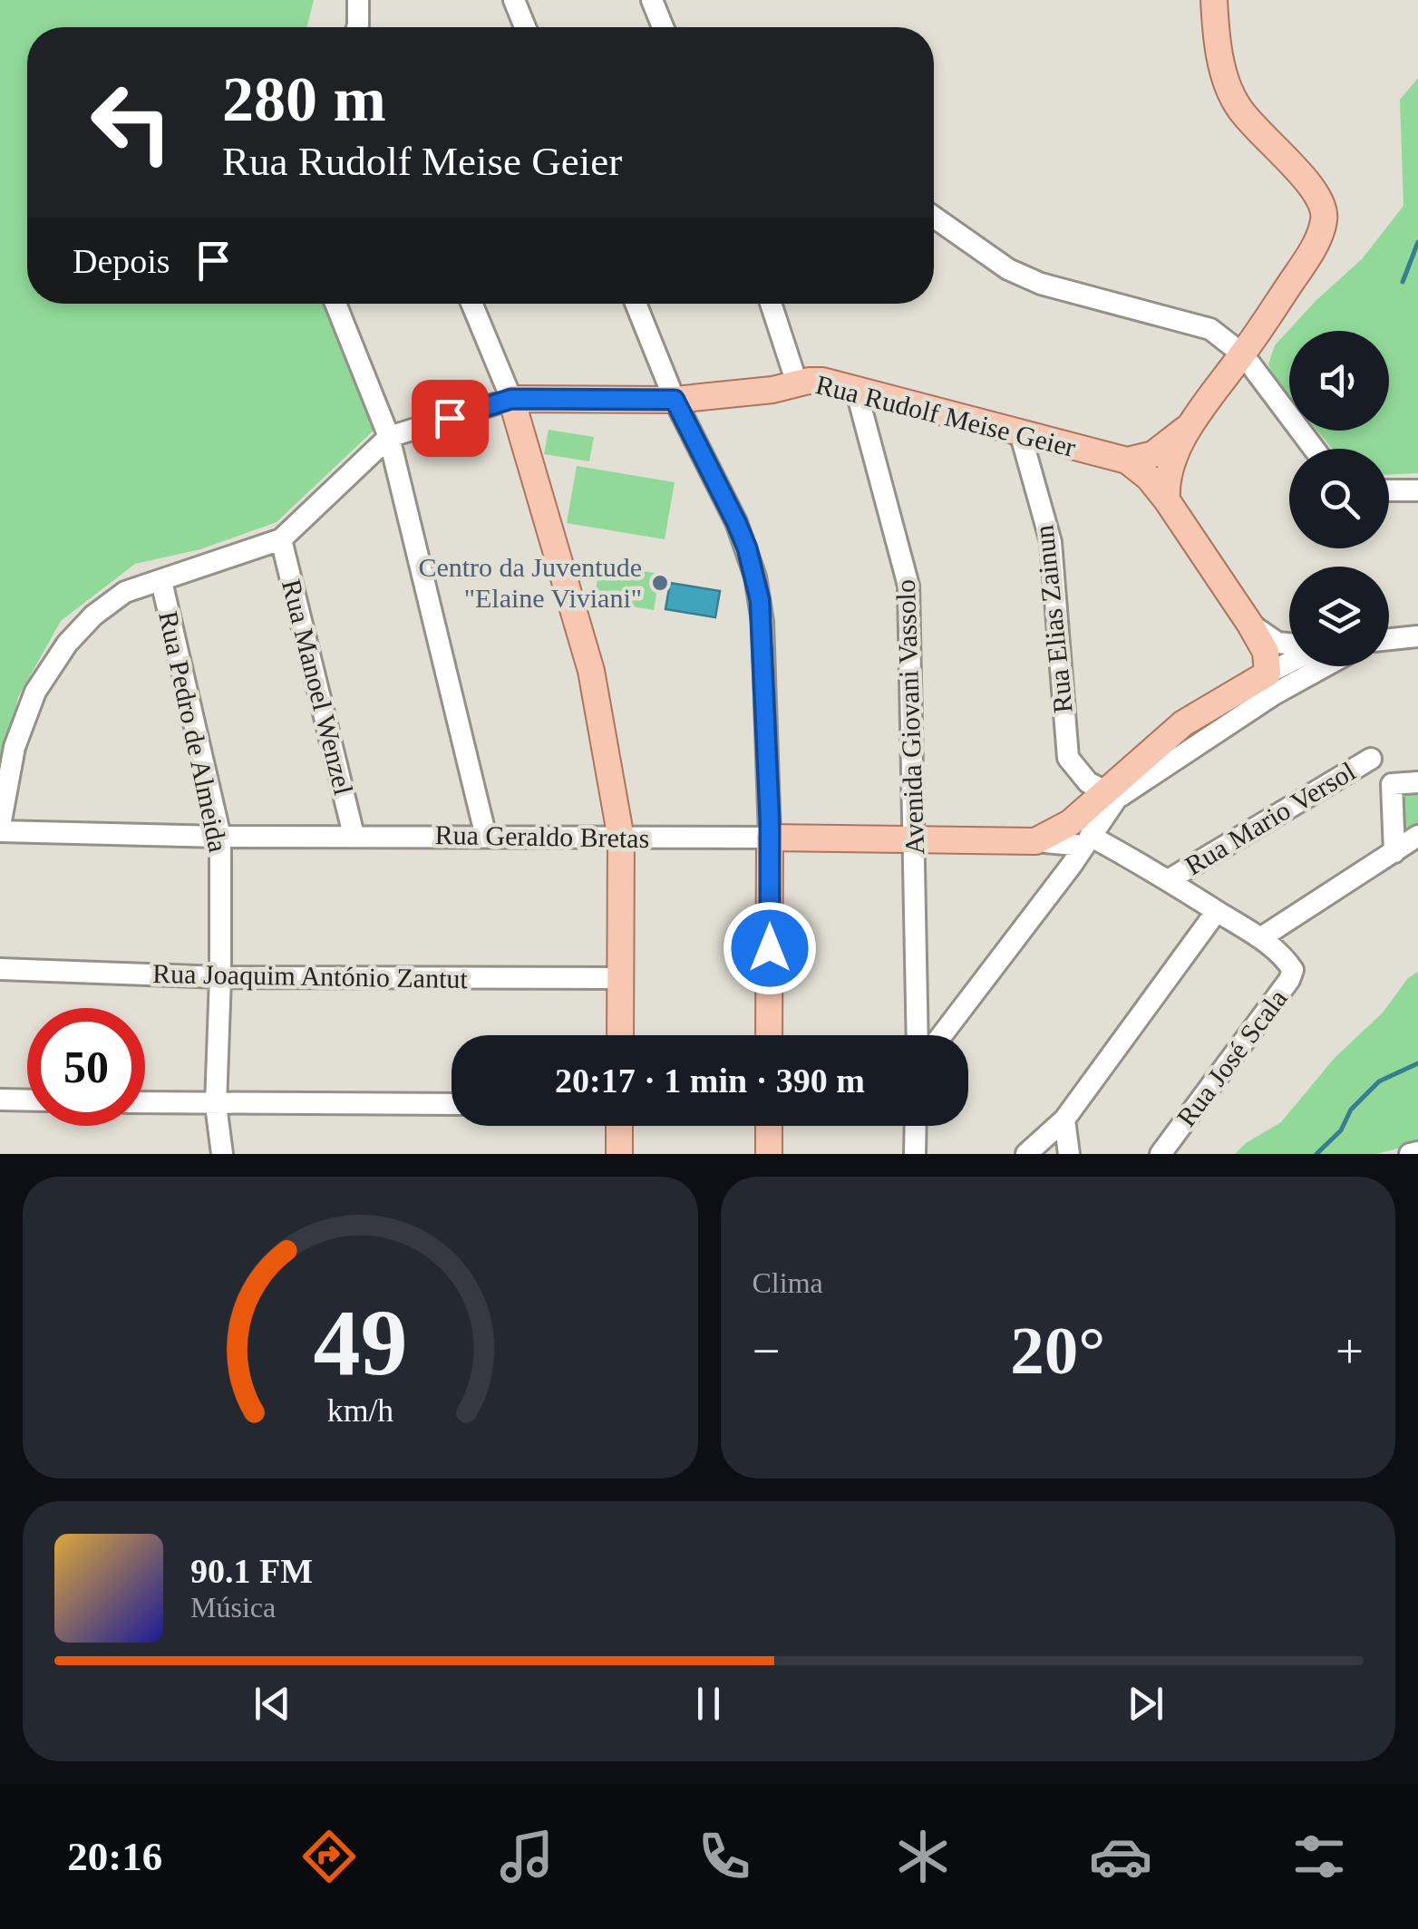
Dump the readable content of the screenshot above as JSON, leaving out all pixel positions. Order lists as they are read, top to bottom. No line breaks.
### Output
{"streets":{"main road":["Rua Rudolf Meise Geier","Rua Geraldo Bretas"],"street":["Rua Elias Zainun","Rua Manoel Wenzel","Avenida Giovani Vassolo","Rua Pedro de Almeida","Rua Mario Versol","Rua Joaquim António Zantut","Rua José Scala"]},"crossings":[["Rua Rudolf Meise Geier","Rua Elias Zainun"],["Rua Rudolf Meise Geier","Avenida Giovani Vassolo"],["Rua Manoel Wenzel","Rua Geraldo Bretas"],["Avenida Giovani Vassolo","Rua Geraldo Bretas"],["Rua Pedro de Almeida","Rua Geraldo Bretas"],["Rua Pedro de Almeida","Rua Joaquim António Zantut"]],"places":["Centro da Juventude \"Elaine Viviani\""],"page":{"turn":["280 m","Rua Rudolf Meise Geier"],"then":"Depois","limit":"50","trip":"20:17 · 1 min · 390 m","tile":"Clima","heat":["−","20°","+"],"song":["90.1 FM","Música"],"tabs":"20:16","gauge":["49","km/h"]}}
